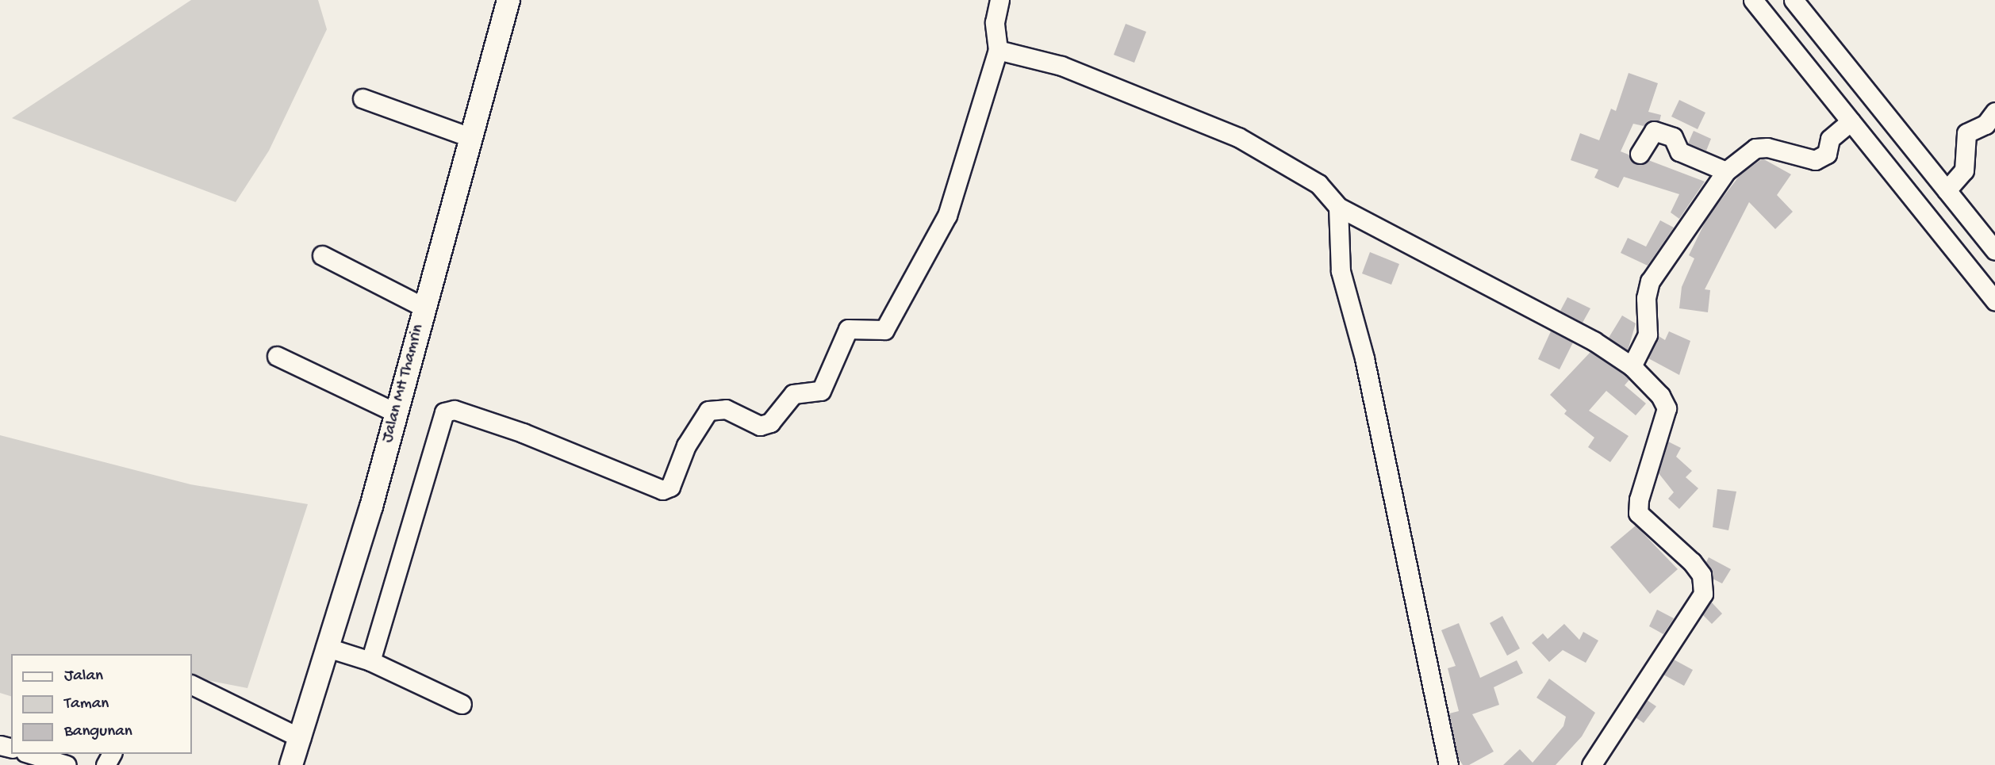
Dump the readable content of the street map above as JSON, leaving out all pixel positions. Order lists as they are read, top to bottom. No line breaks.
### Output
{"streets":{"street":["Jalan MH Thamrin"]},"legend":["Jalan","Taman","Bangunan"]}
